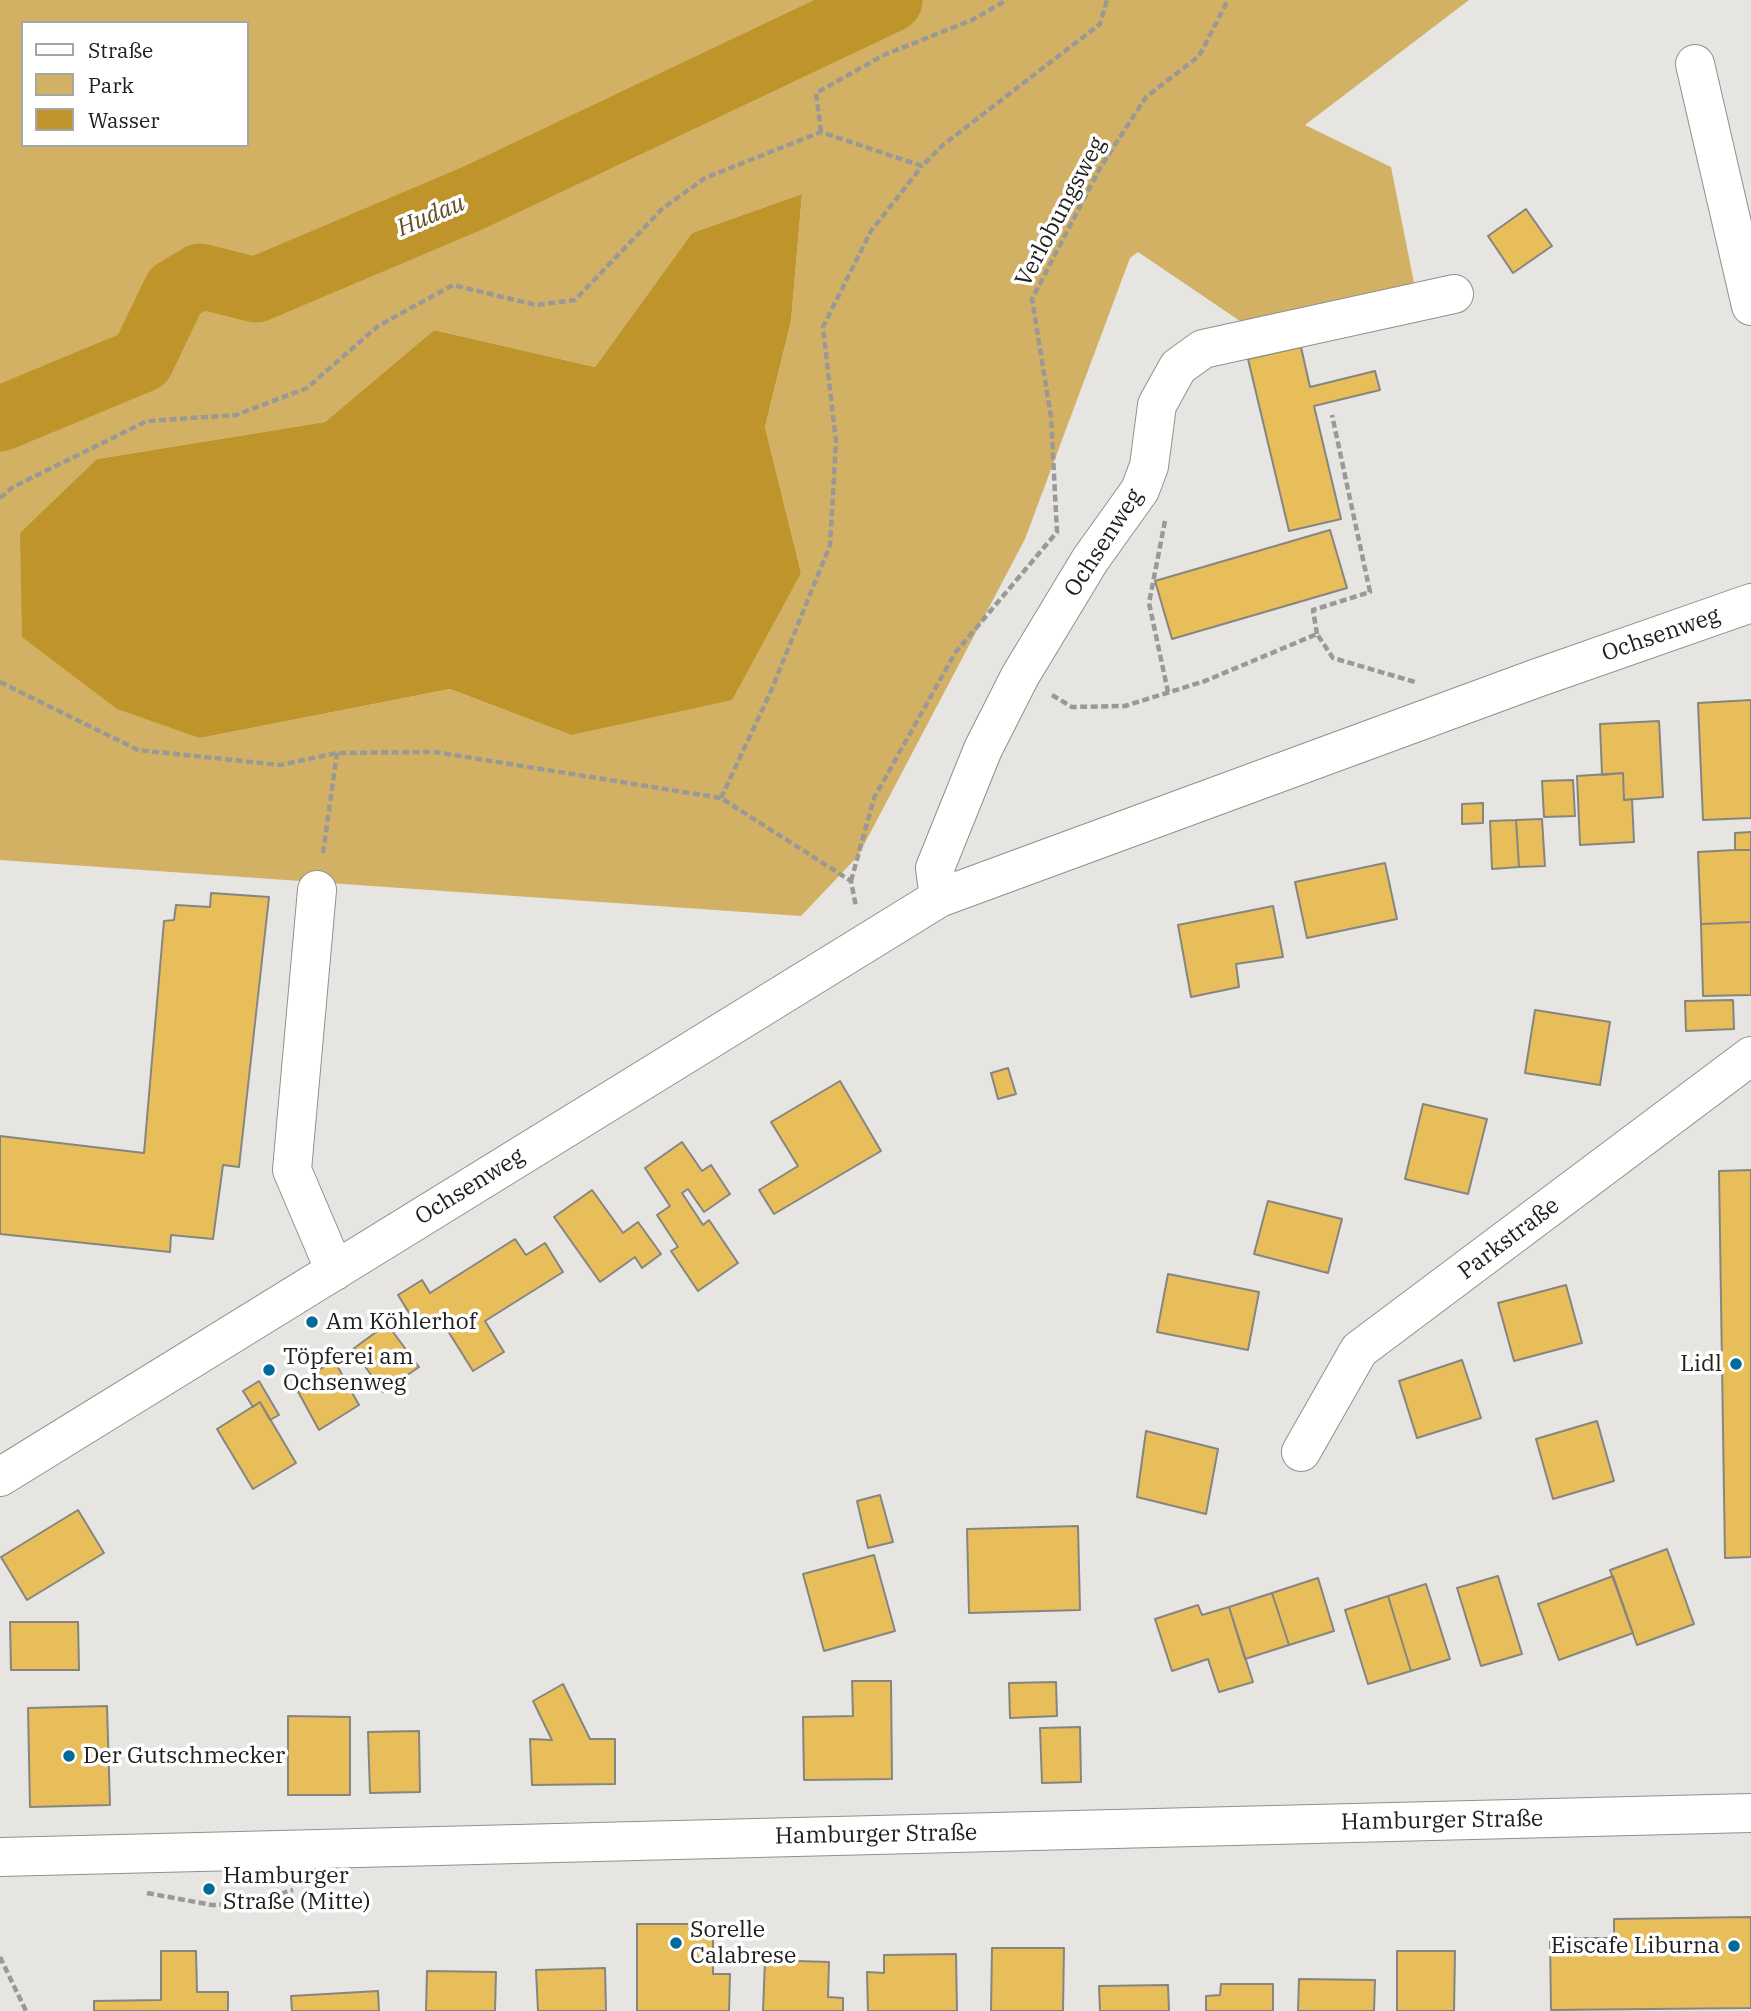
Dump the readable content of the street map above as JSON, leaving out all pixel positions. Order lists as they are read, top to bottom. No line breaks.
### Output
{"streets":{"street":["Ochsenweg","Parkstraße","Hamburger Straße"],"path":["Verlobungsweg"]},"water":["Hudau"],"places":["Am Köhlerhof","Lidl","Töpferei am Ochsenweg","Der Gutschmecker","Hamburger Straße (Mitte)","Sorelle Calabrese","Eiscafe Liburna"],"legend":["Straße","Park","Wasser"]}
